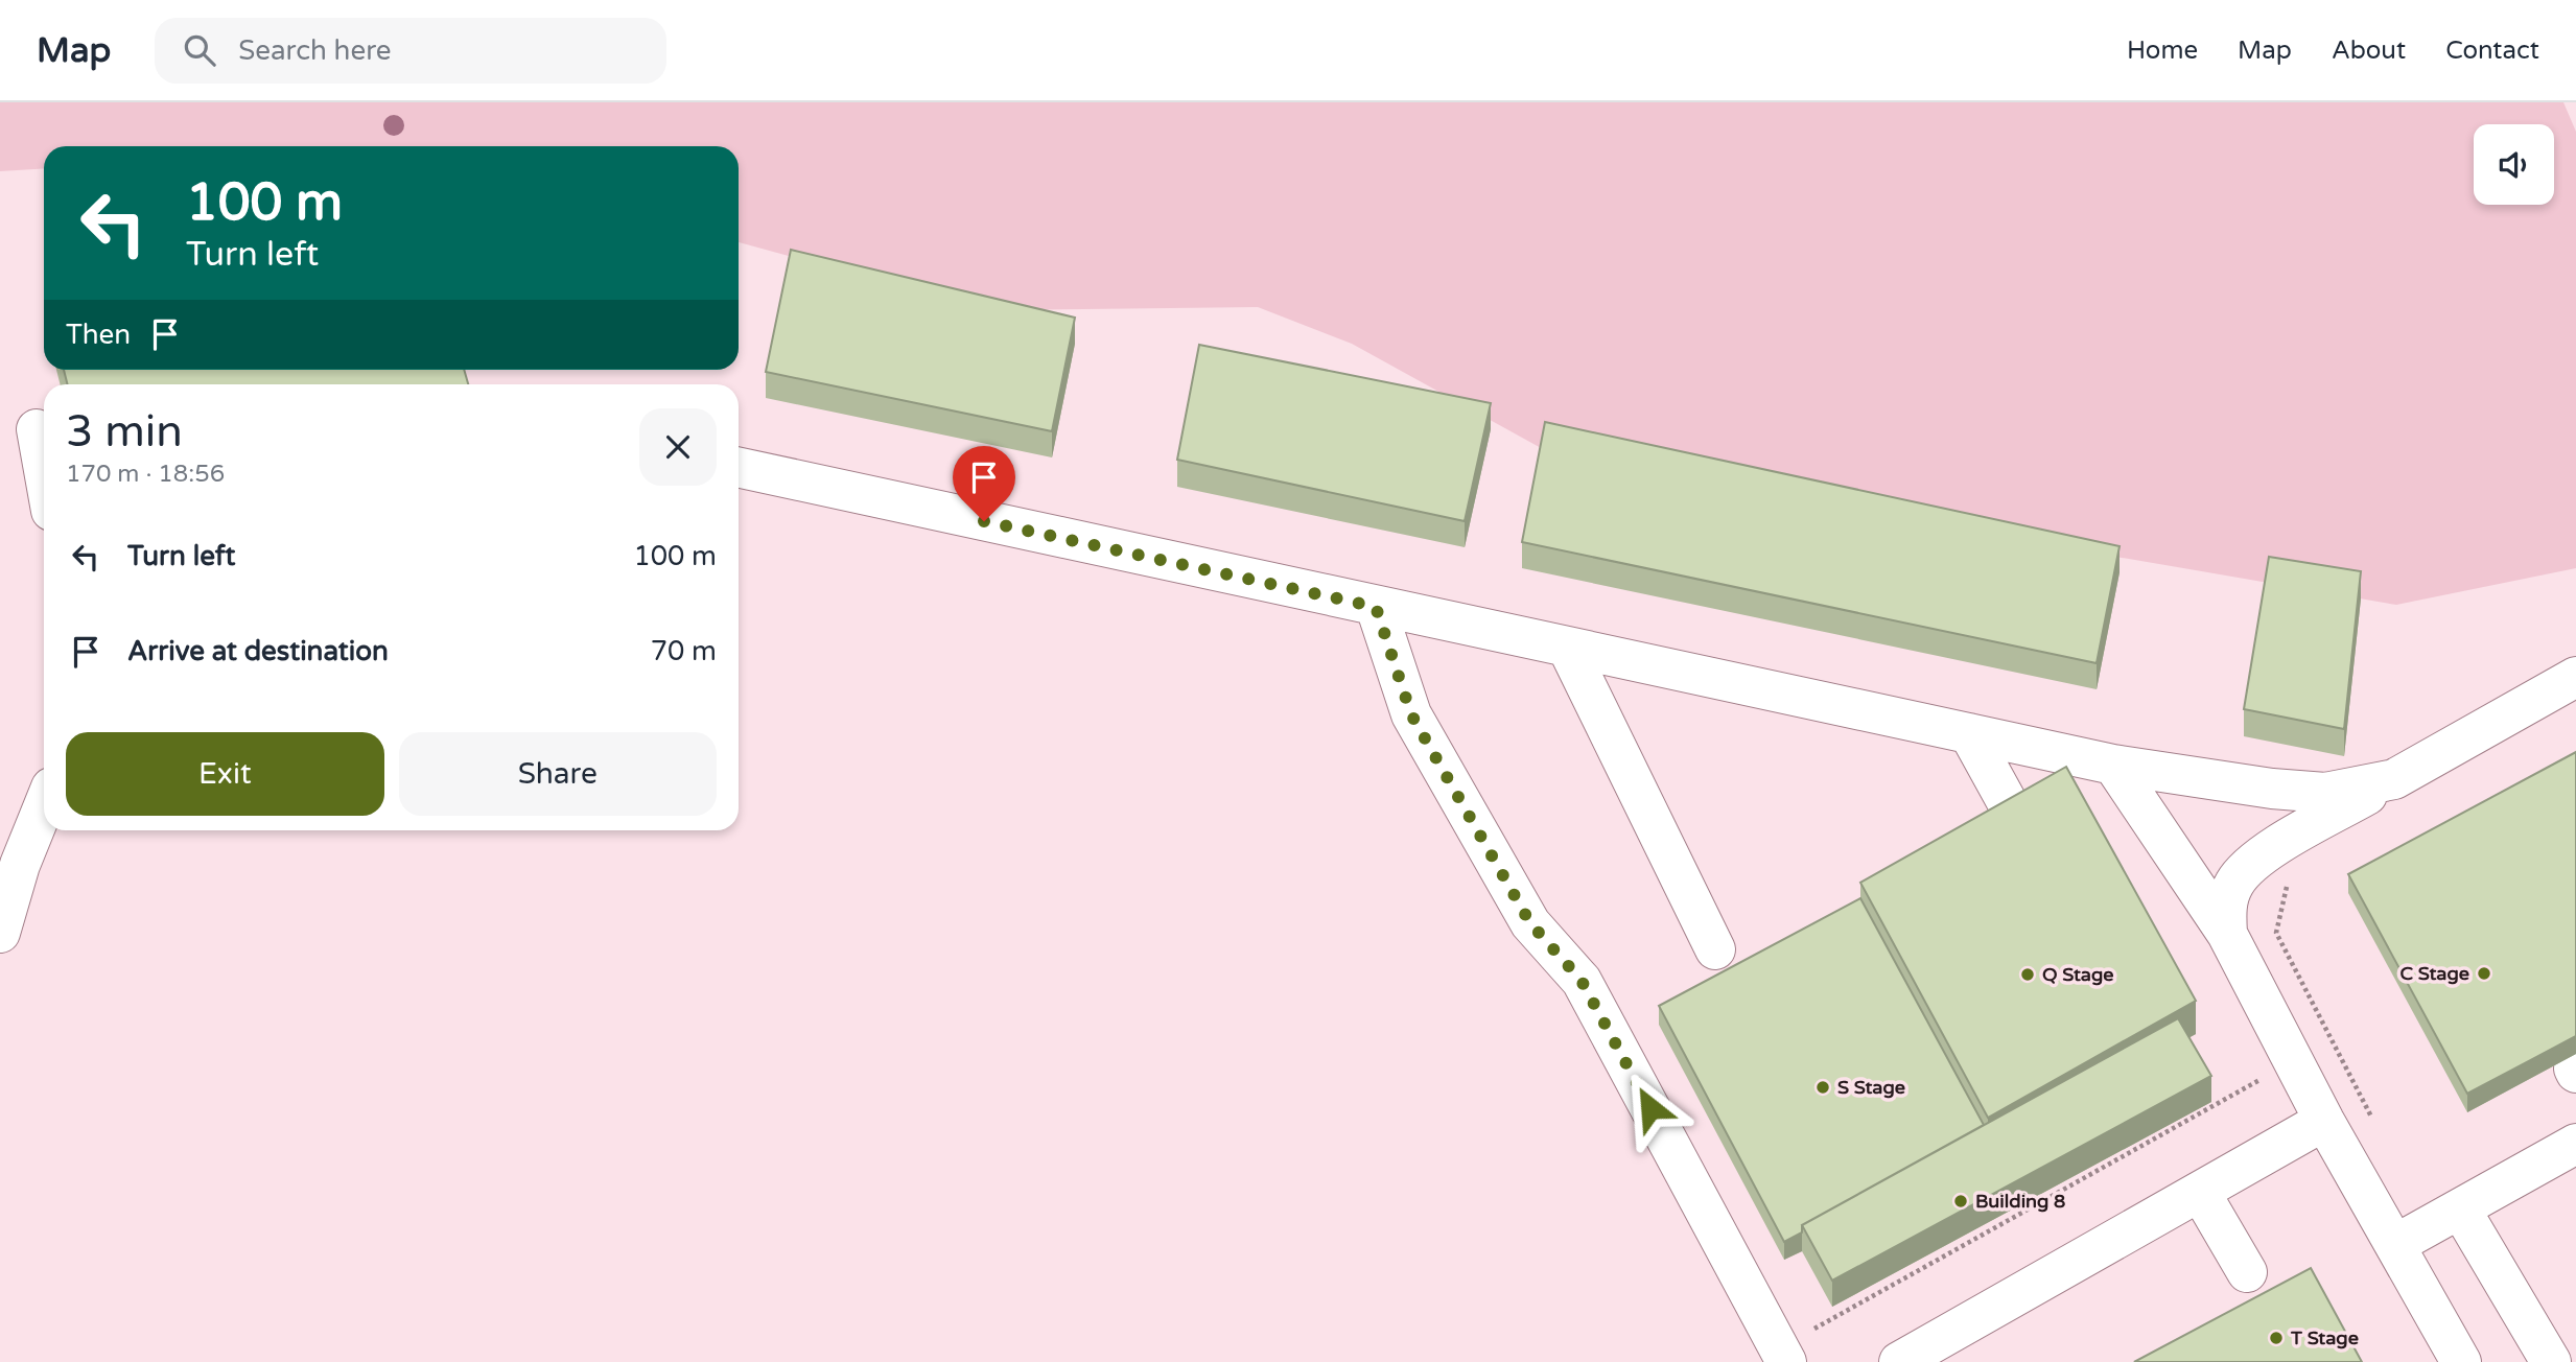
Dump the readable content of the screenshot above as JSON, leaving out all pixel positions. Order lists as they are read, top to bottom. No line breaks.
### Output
{"places":["C Stage","Q Stage","S Stage","Building 8","T Stage"],"page":{"header":"Map","search":"Search here","nav":["Home","Map","About","Contact"],"turn":["100 m","Turn left"],"then":"Then","heading":["3 min","170 m · 18:56"],"list":[{"name":"Turn left","value":"100 m"},{"name":"Arrive at destination","value":"70 m"}],"buttons":["Exit","Share"]}}
